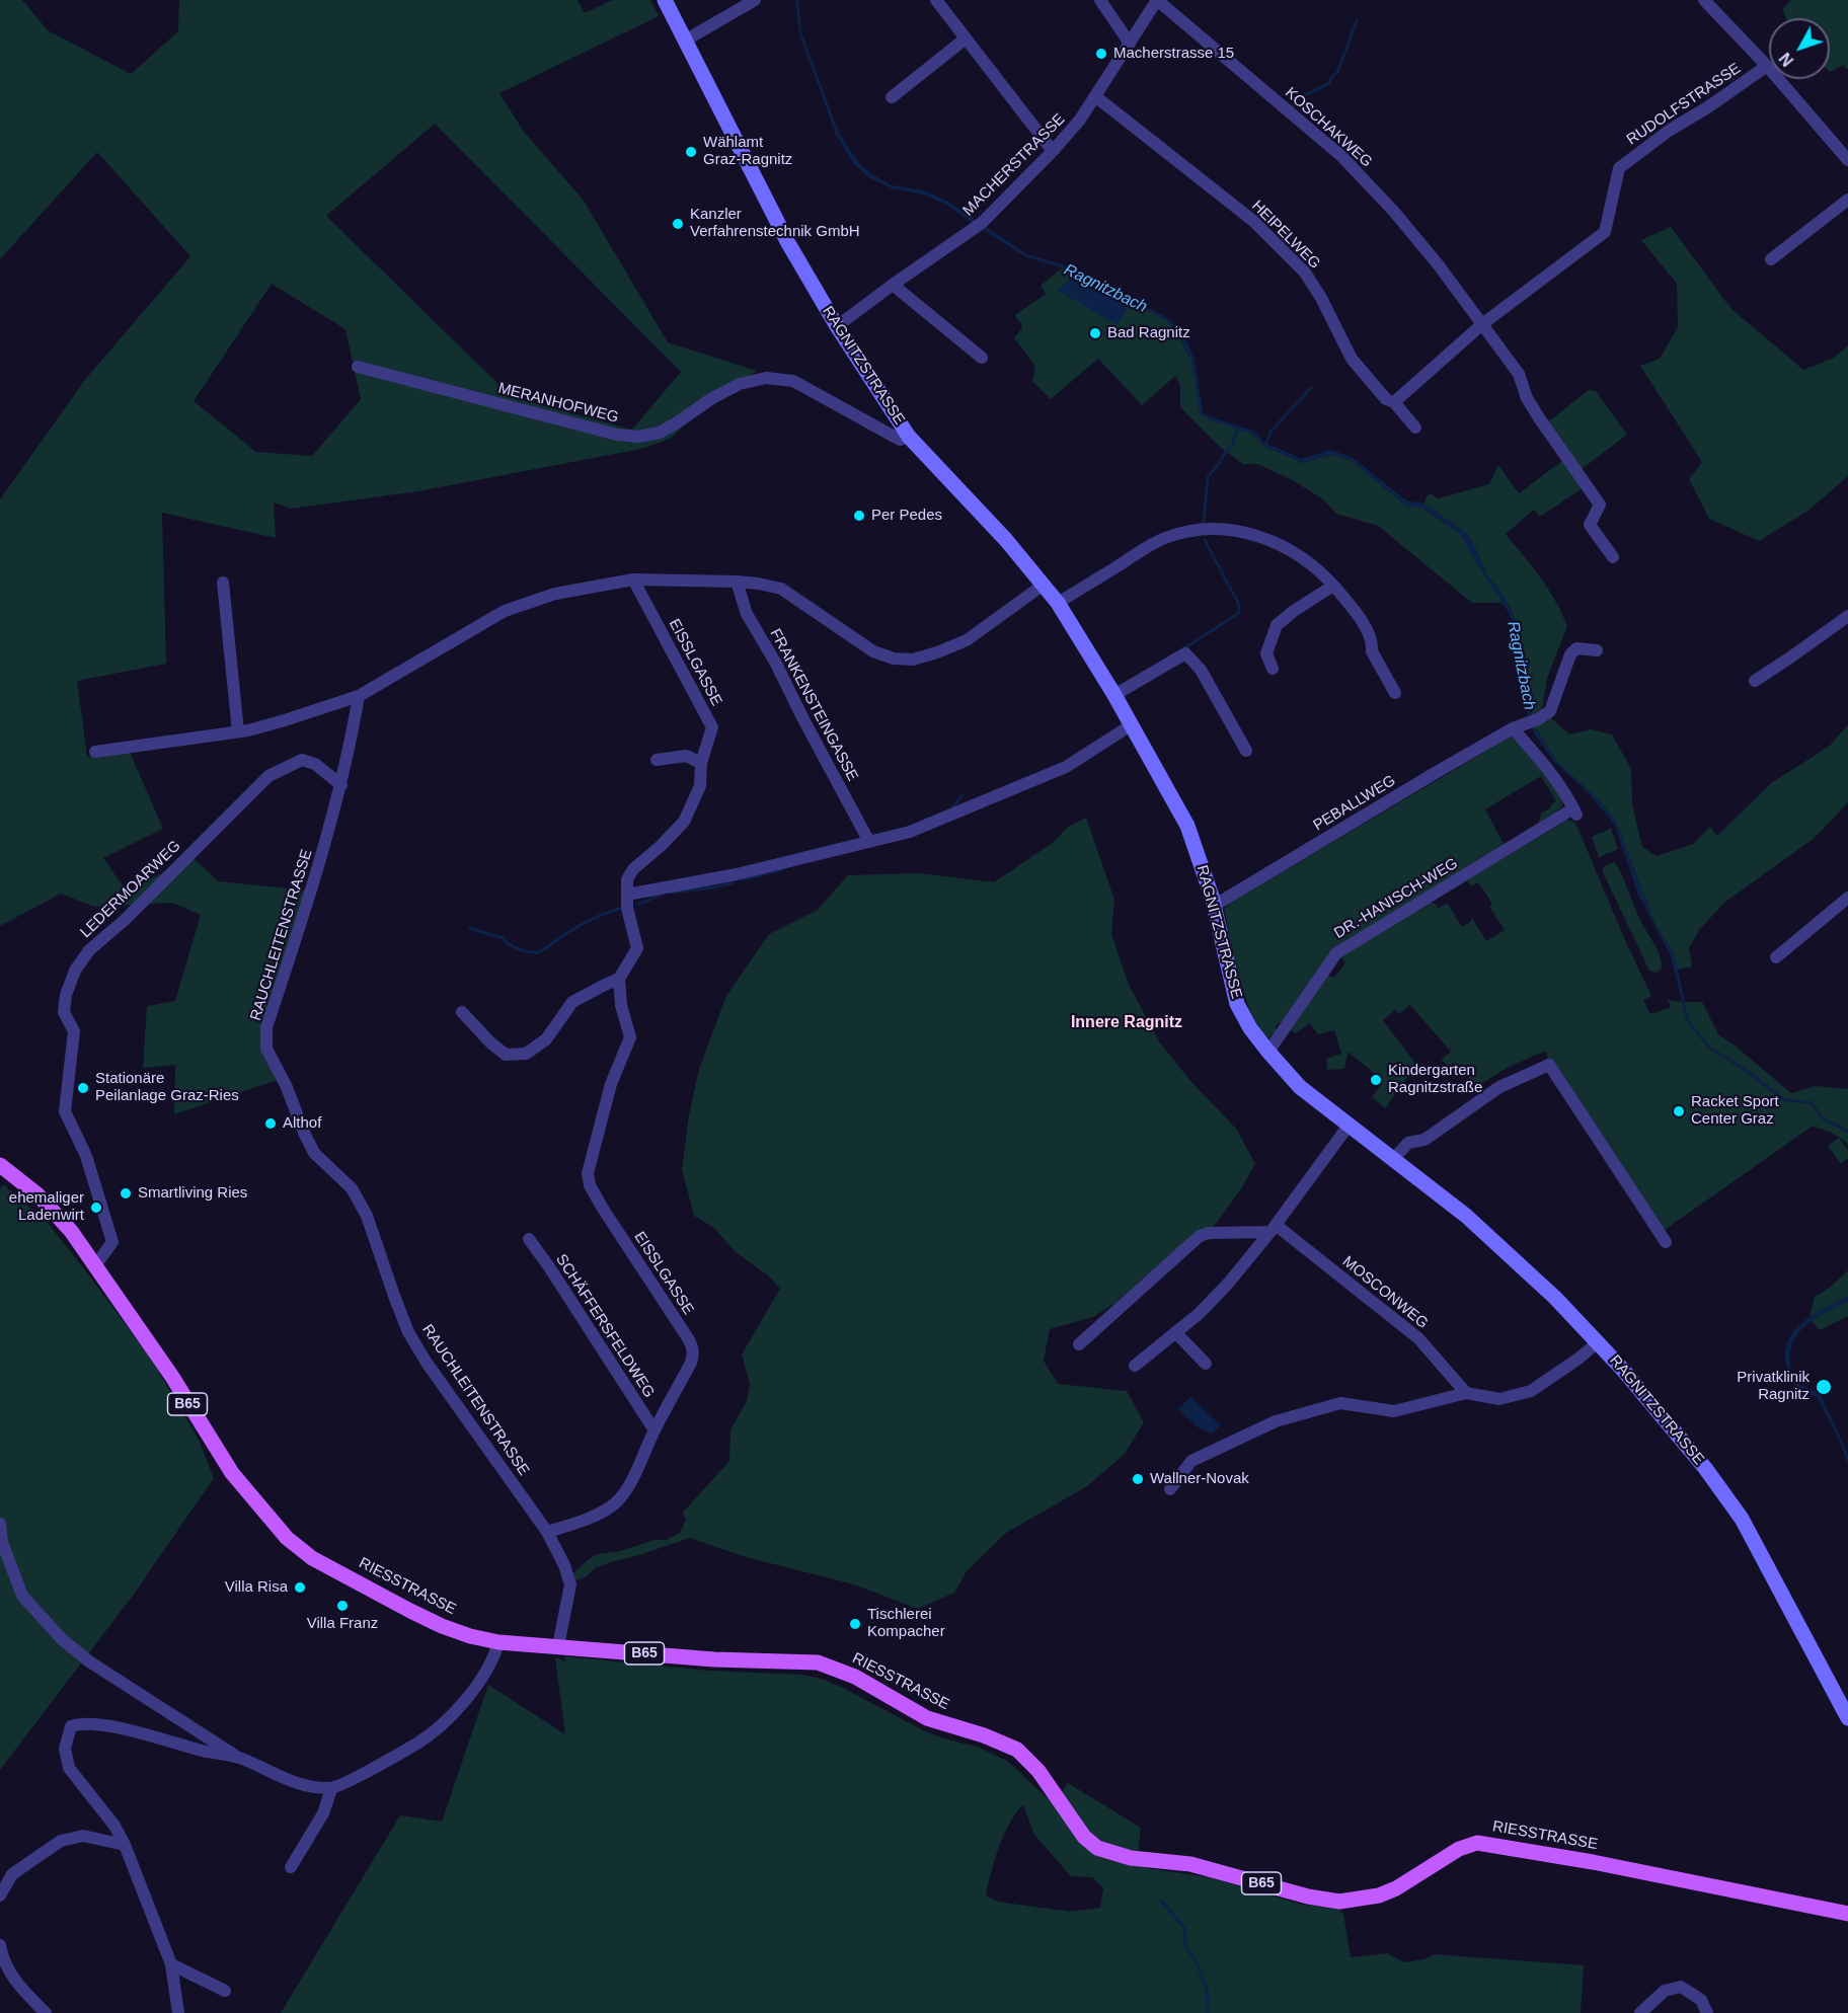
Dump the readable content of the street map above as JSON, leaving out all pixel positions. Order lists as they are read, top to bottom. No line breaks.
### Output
{"streets":{"main road":["RAGNITZSTRASSE","B65","RIESSTRASSE"],"street":["RUDOLFSTRASSE","KOSCHAKWEG","MACHERSTRASSE","HEIPELWEG","MERANHOFWEG","EISSLGASSE","FRANKENSTEINGASSE","PEBALLWEG","LEDERMOARWEG","DR.-HANISCH-WEG","RAUCHLEITENSTRASSE","MOSCONWEG","SCHÄFFERSFELDWEG"]},"crossings":[["RUDOLFSTRASSE","KOSCHAKWEG"],["KOSCHAKWEG","MACHERSTRASSE"],["MACHERSTRASSE","HEIPELWEG"],["MACHERSTRASSE","RAGNITZSTRASSE"],["RAGNITZSTRASSE","MERANHOFWEG"],["RAGNITZSTRASSE","PEBALLWEG"],["RAGNITZSTRASSE","DR.-HANISCH-WEG"],["EISSLGASSE","RAUCHLEITENSTRASSE"],["EISSLGASSE","SCHÄFFERSFELDWEG"],["PEBALLWEG","DR.-HANISCH-WEG"],["LEDERMOARWEG","RAUCHLEITENSTRASSE"],["LEDERMOARWEG","RIESSTRASSE"],["RAUCHLEITENSTRASSE","RIESSTRASSE"]],"districts":["Innere Ragnitz"],"water":["Ragnitzbach"],"places":["Macherstrasse 15","Wählamt Graz-Ragnitz","Kanzler Verfahrenstechnik GmbH","Bad Ragnitz","Per Pedes","Kindergarten Ragnitzstraße","Stationäre Peilanlage Graz-Ries","Racket Sport Center Graz","Althof","Smartliving Ries","ehemaliger Ladenwirt","Privatklinik Ragnitz","Wallner-Novak","Villa Risa","Villa Franz","Tischlerei Kompacher"],"north":"bottom left"}
